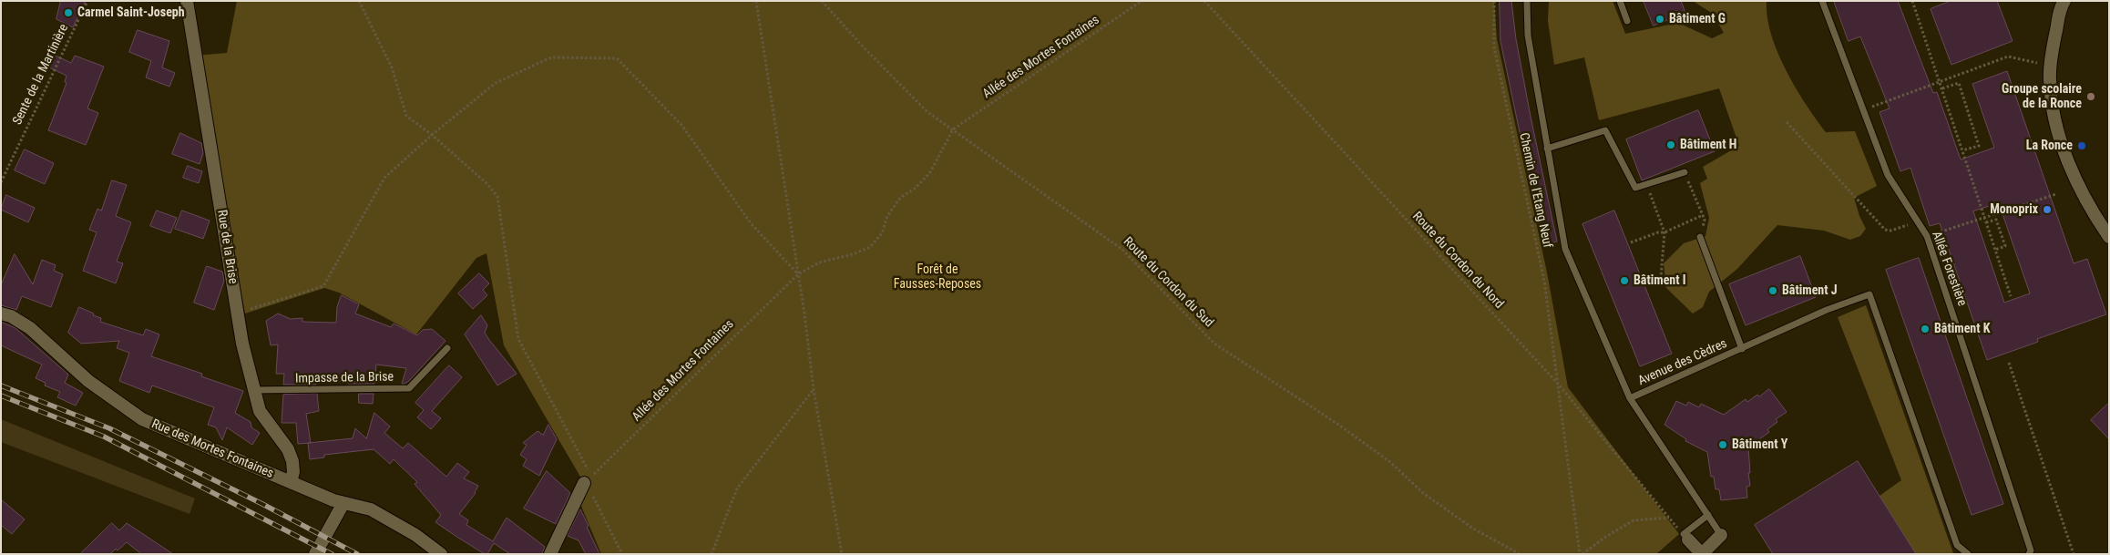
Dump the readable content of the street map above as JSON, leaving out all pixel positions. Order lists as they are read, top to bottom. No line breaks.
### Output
{"streets":{"street":["Rue de la Brise","Rue des Mortes Fontaines"],"lane":["Allée Forestière","Avenue des Cèdres","Impasse de la Brise"],"path":["Allée des Mortes Fontaines","Sente de la Martinière","Chemin de l'Etang Neuf","Route du Cordon du Nord","Route du Cordon du Sud"]},"crossings":[["Allée des Mortes Fontaines","Route du Cordon du Sud"],["Chemin de l'Etang Neuf","Route du Cordon du Nord"],["Rue de la Brise","Impasse de la Brise"],["Rue de la Brise","Rue des Mortes Fontaines"]],"parks":["Forêt de Fausses-Reposes"],"places":["Carmel Saint-Joseph","Bâtiment G","Groupe scolaire de la Ronce","Bâtiment H","La Ronce","Monoprix","Bâtiment I","Bâtiment J","Bâtiment K","Bâtiment Y"]}
